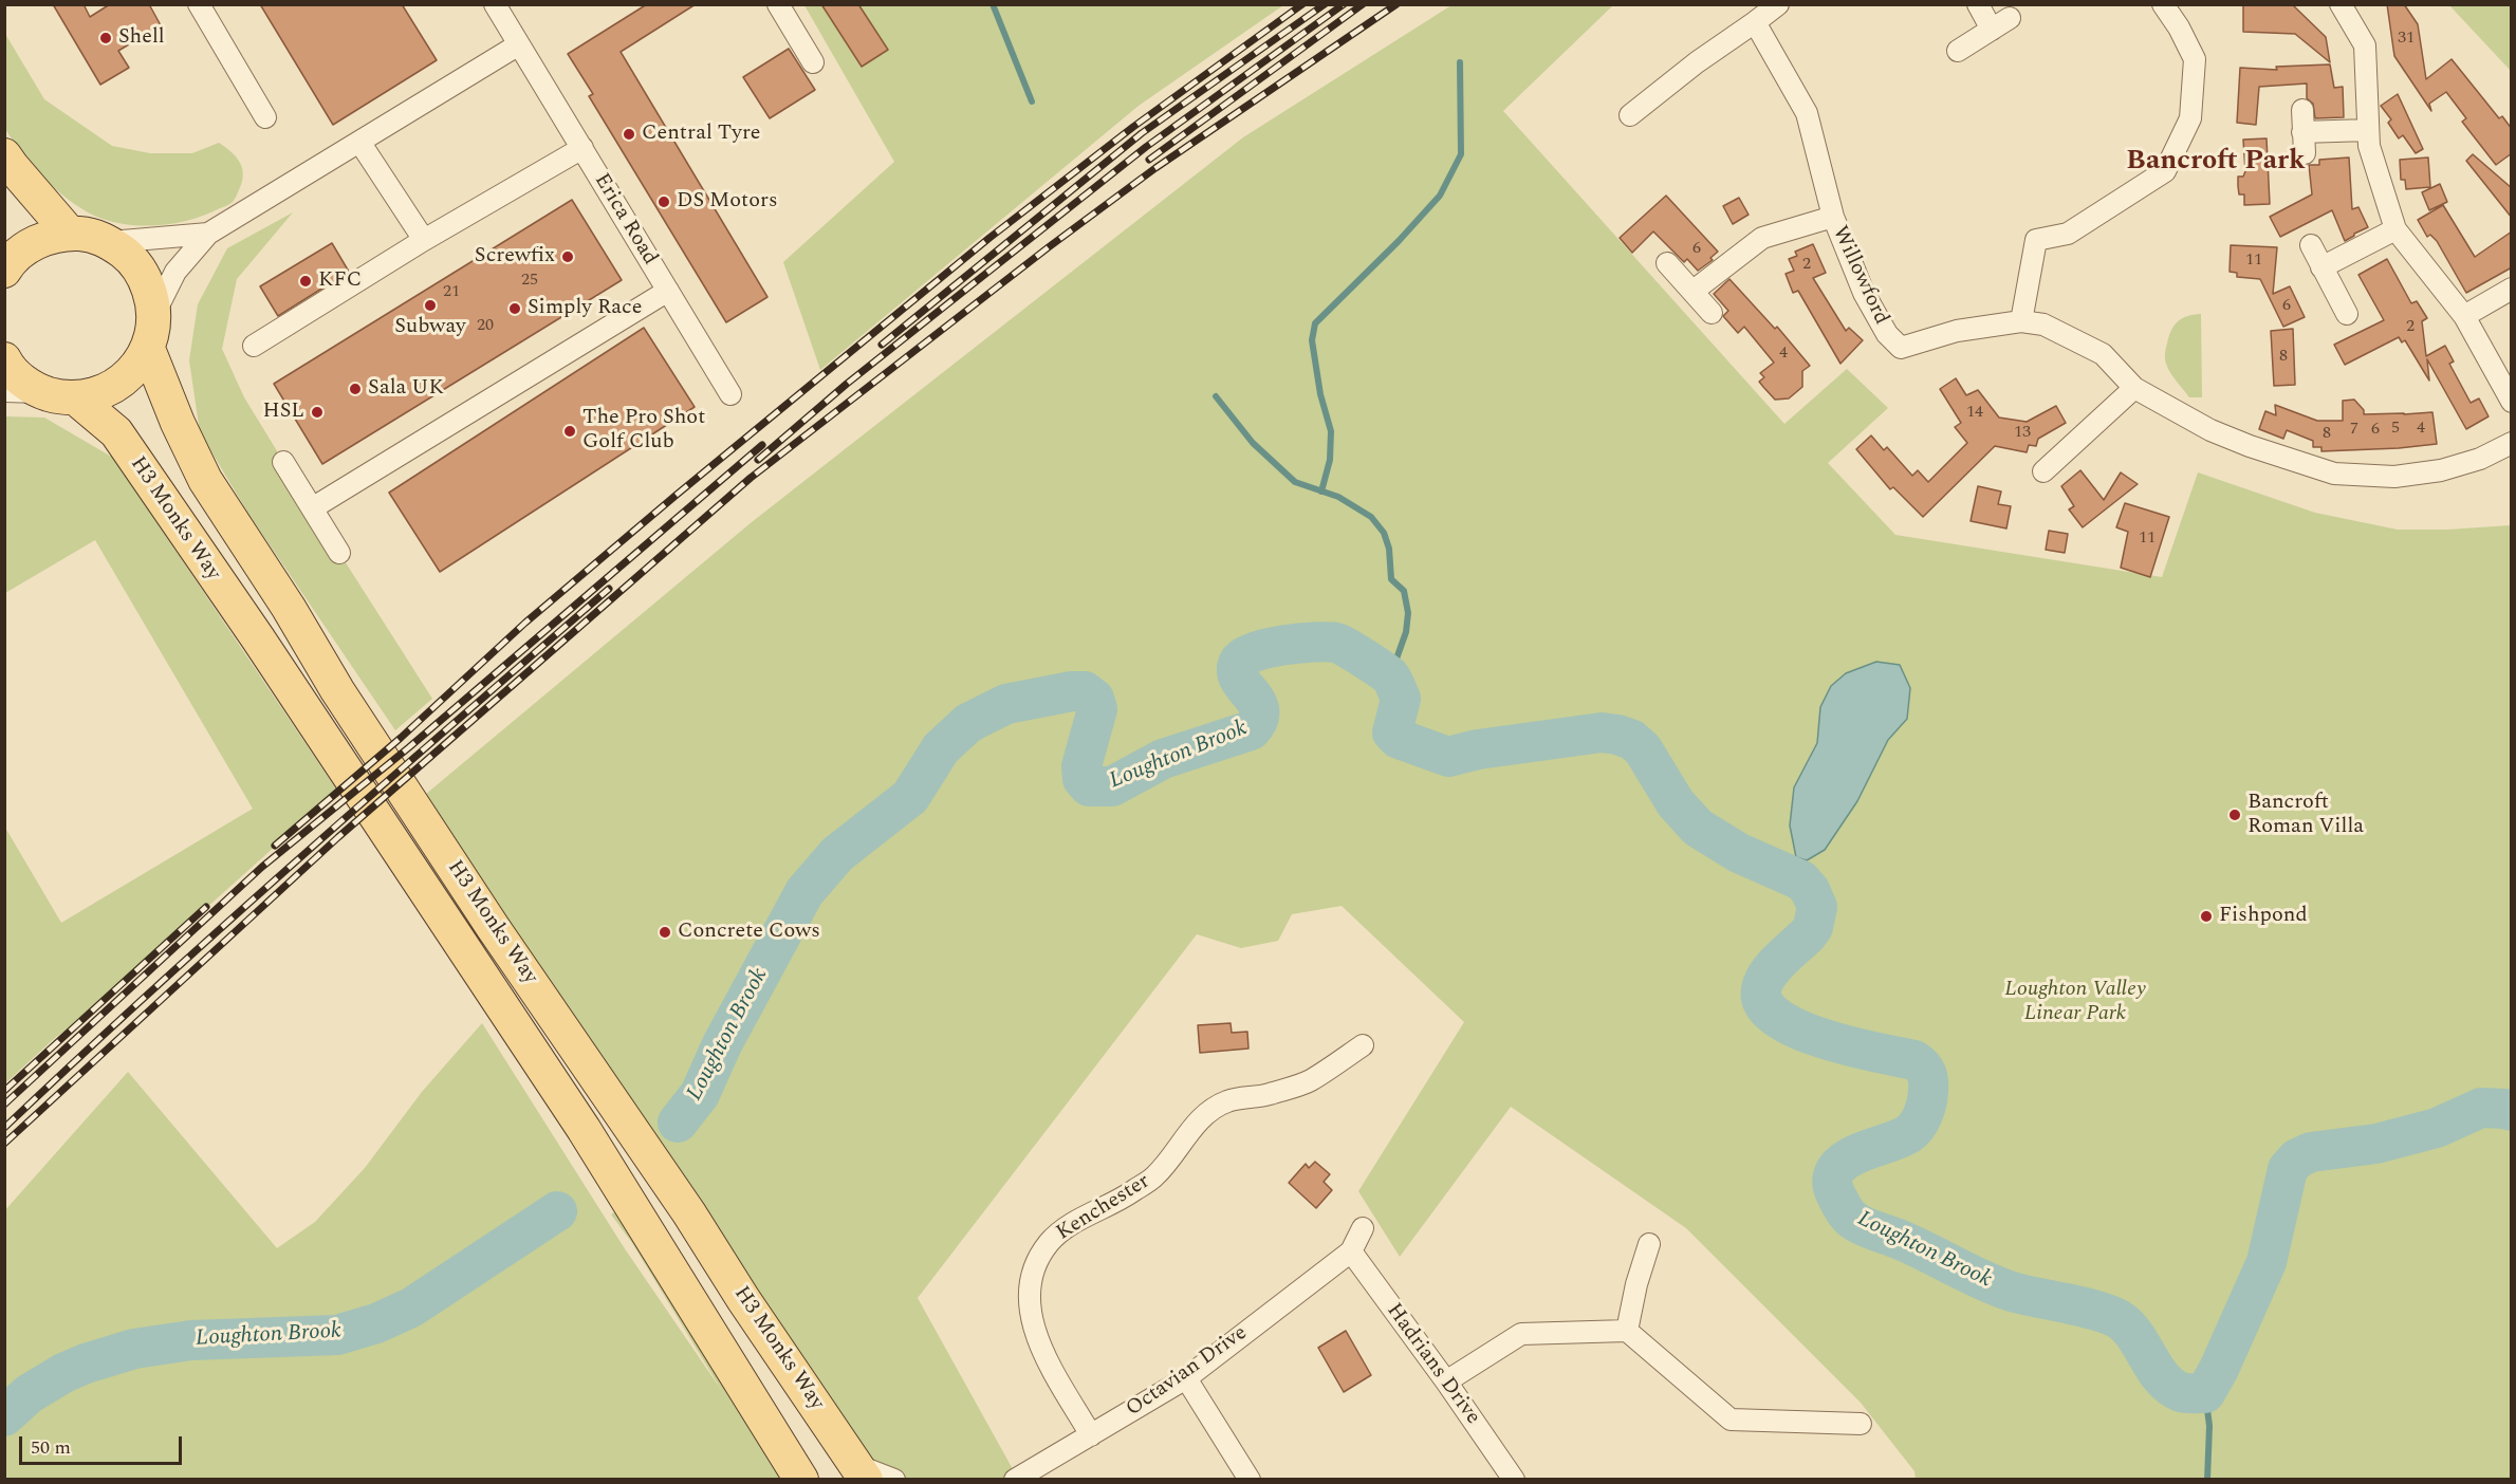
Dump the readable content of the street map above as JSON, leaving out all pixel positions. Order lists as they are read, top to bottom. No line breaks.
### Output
{"streets":{"main road":["H3 Monks Way"],"street":["Erica Road","Willowford","Kenchester","Hadrians Drive","Octavian Drive"]},"crossings":[["Kenchester","Octavian Drive"],["Hadrians Drive","Octavian Drive"]],"districts":["Bancroft Park"],"water":["Loughton Brook"],"parks":["Loughton Valley Linear Park"],"places":["Shell","Central Tyre","DS Motors","Screwfix","KFC","Subway","Simply Race","Sala UK","HSL","The Pro Shot Golf Club","Bancroft Roman Villa","Fishpond","Concrete Cows"],"house_numbers":["31","6","11","2","25","21","6","20","2","4","8","14","5","4","7","6","13","8","11"],"scale_bar":"50 m"}
